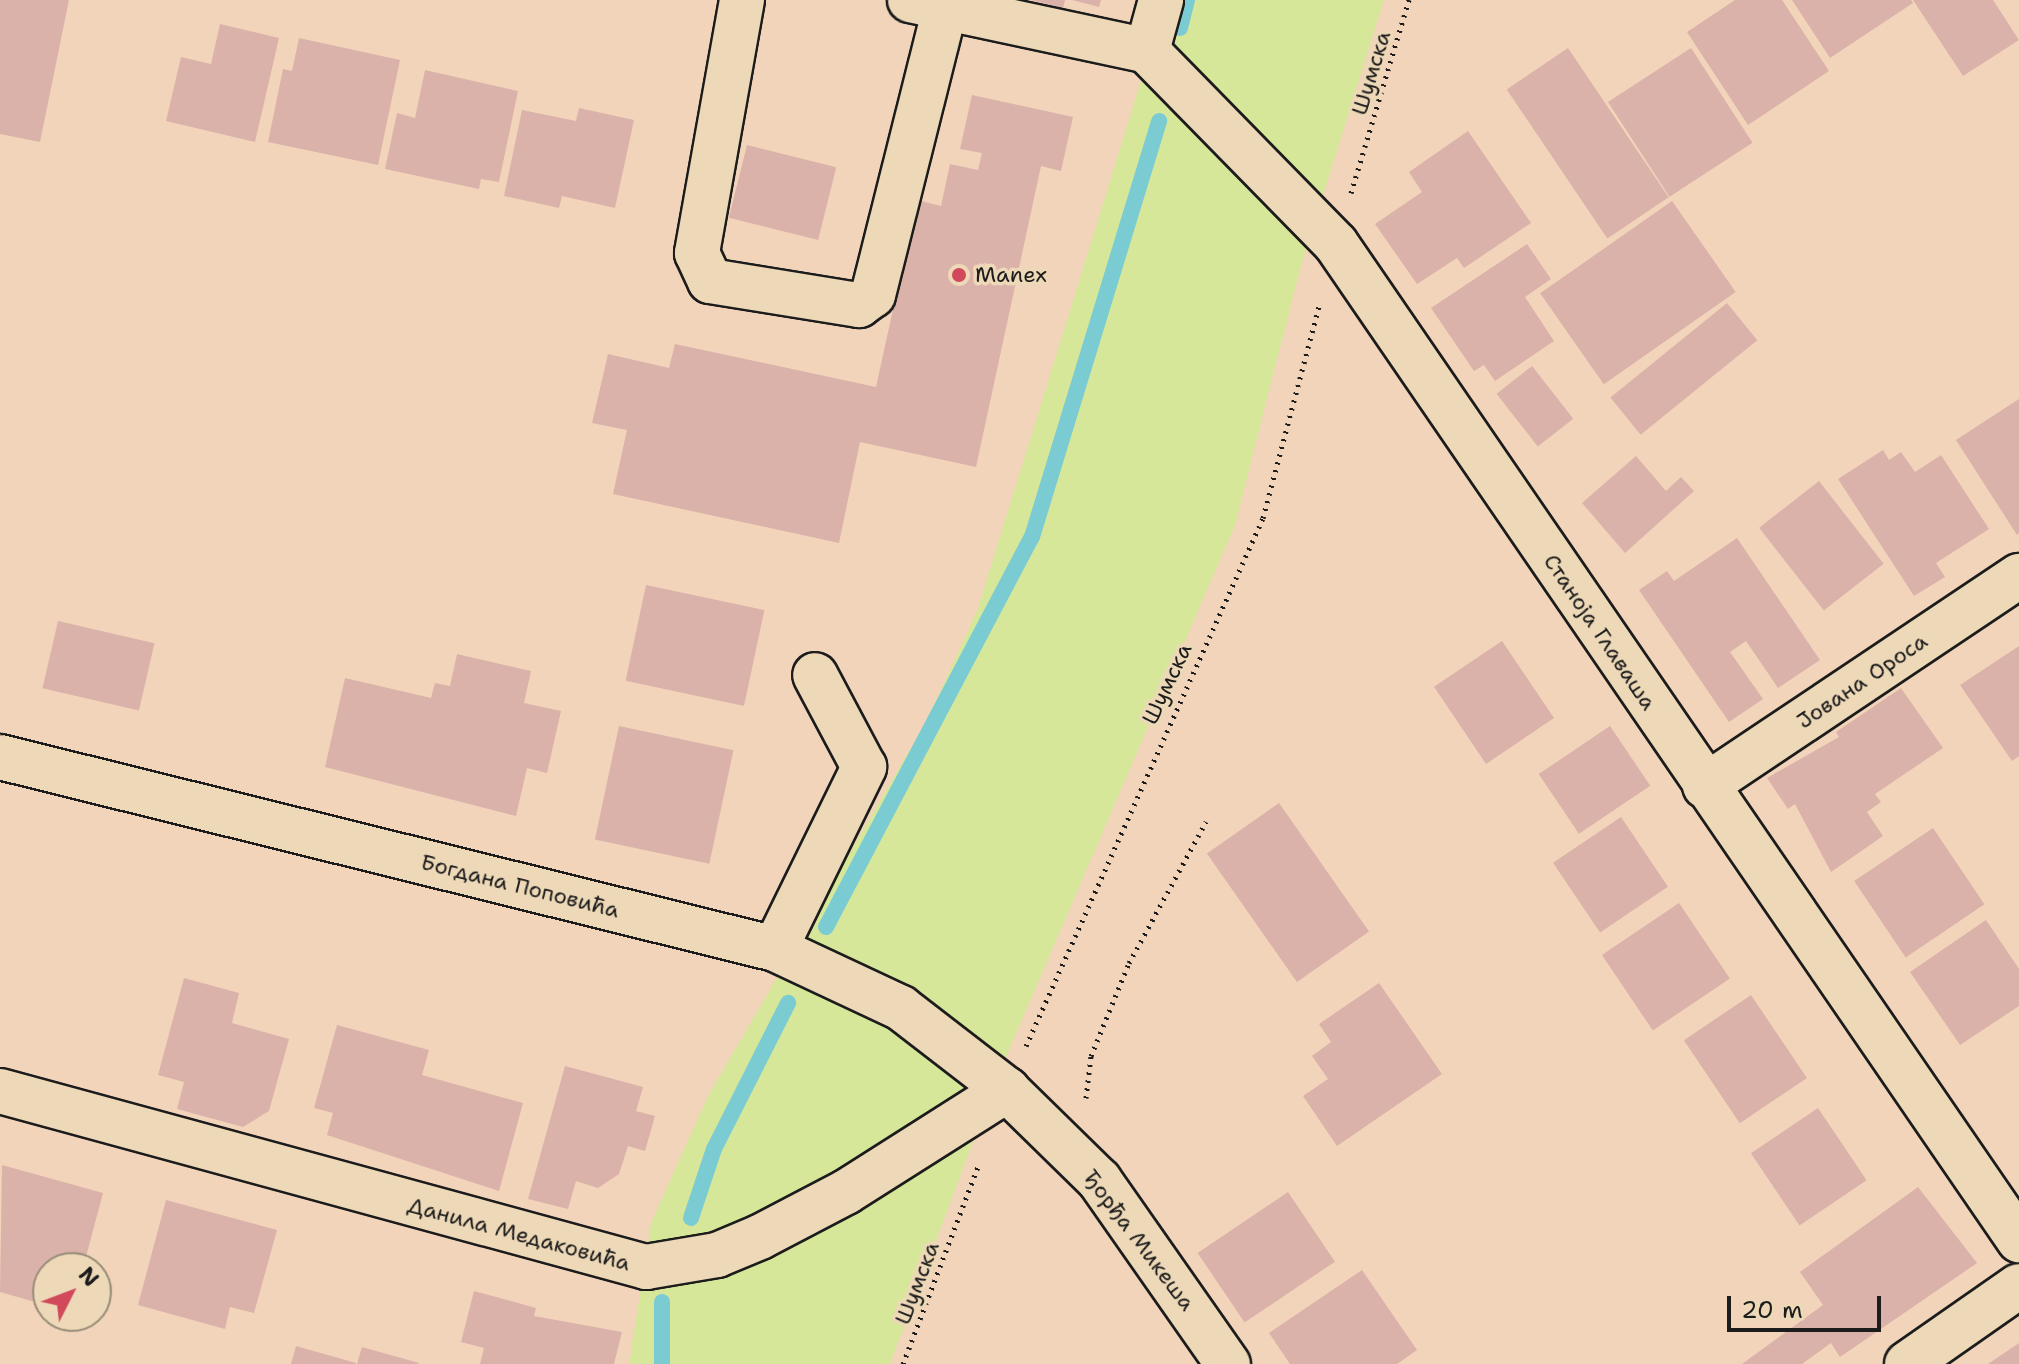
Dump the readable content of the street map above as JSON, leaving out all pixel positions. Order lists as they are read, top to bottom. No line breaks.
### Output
{"streets":{"street":["Станоја Главаша","Јована Ороса","Богдана Поповића","Данила Медаковића","Ђорђа Микеша"],"path":["Шумска"]},"crossings":[["Шумска","Станоја Главаша"],["Шумска","Богдана Поповића"],["Шумска","Данила Медаковића"],["Шумска","Ђорђа Микеша"],["Станоја Главаша","Јована Ороса"],["Богдана Поповића","Данила Медаковића"],["Богдана Поповића","Ђорђа Микеша"],["Данила Медаковића","Ђорђа Микеша"]],"places":["Manex"],"scale_bar":"20 m","north":"top right"}
